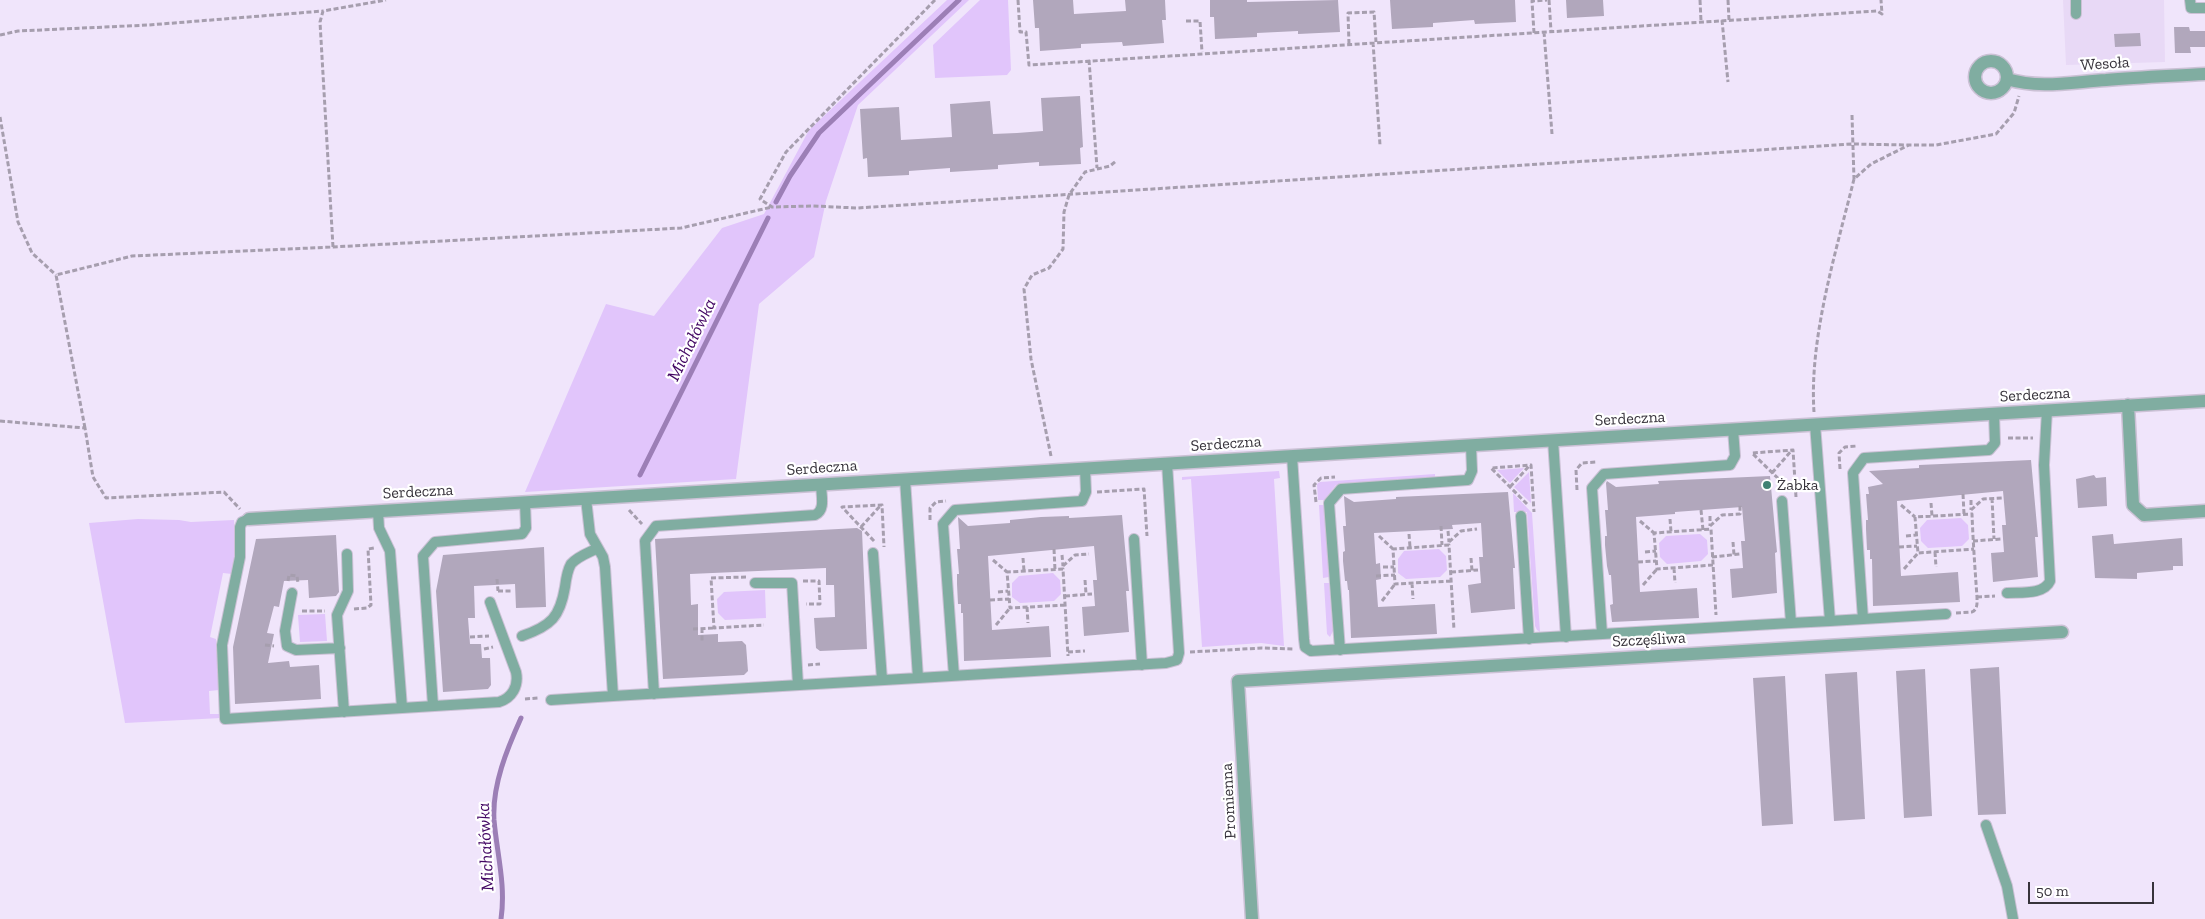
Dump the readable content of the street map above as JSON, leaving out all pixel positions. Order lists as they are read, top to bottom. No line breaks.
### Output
{"streets":{"street":["Wesoła","Serdeczna","Szczęśliwa","Promienna"]},"crossings":[["Szczęśliwa","Promienna"]],"water":["Michałówka"],"places":["Żabka"],"scale_bar":"50 m"}
